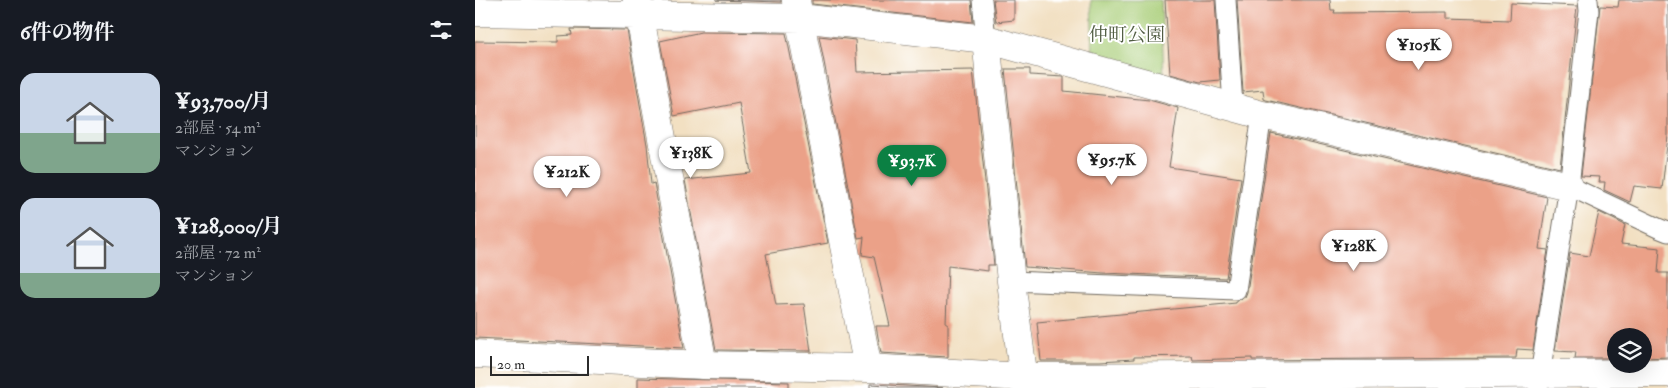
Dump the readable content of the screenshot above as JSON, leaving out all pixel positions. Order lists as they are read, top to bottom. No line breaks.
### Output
{"parks":["仲町公園"],"scale_bar":"20 m","page":{"heading":"6件の物件","price":["¥105K","¥138K","¥95.7K","¥93.7K","¥212K","¥128K"],"list":[{"name":"¥93,700/月","note":"2部屋 · 54 m² · マンション"},{"name":"¥128,000/月","note":"2部屋 · 72 m² · マンション"}],"scale":"20 m"}}
